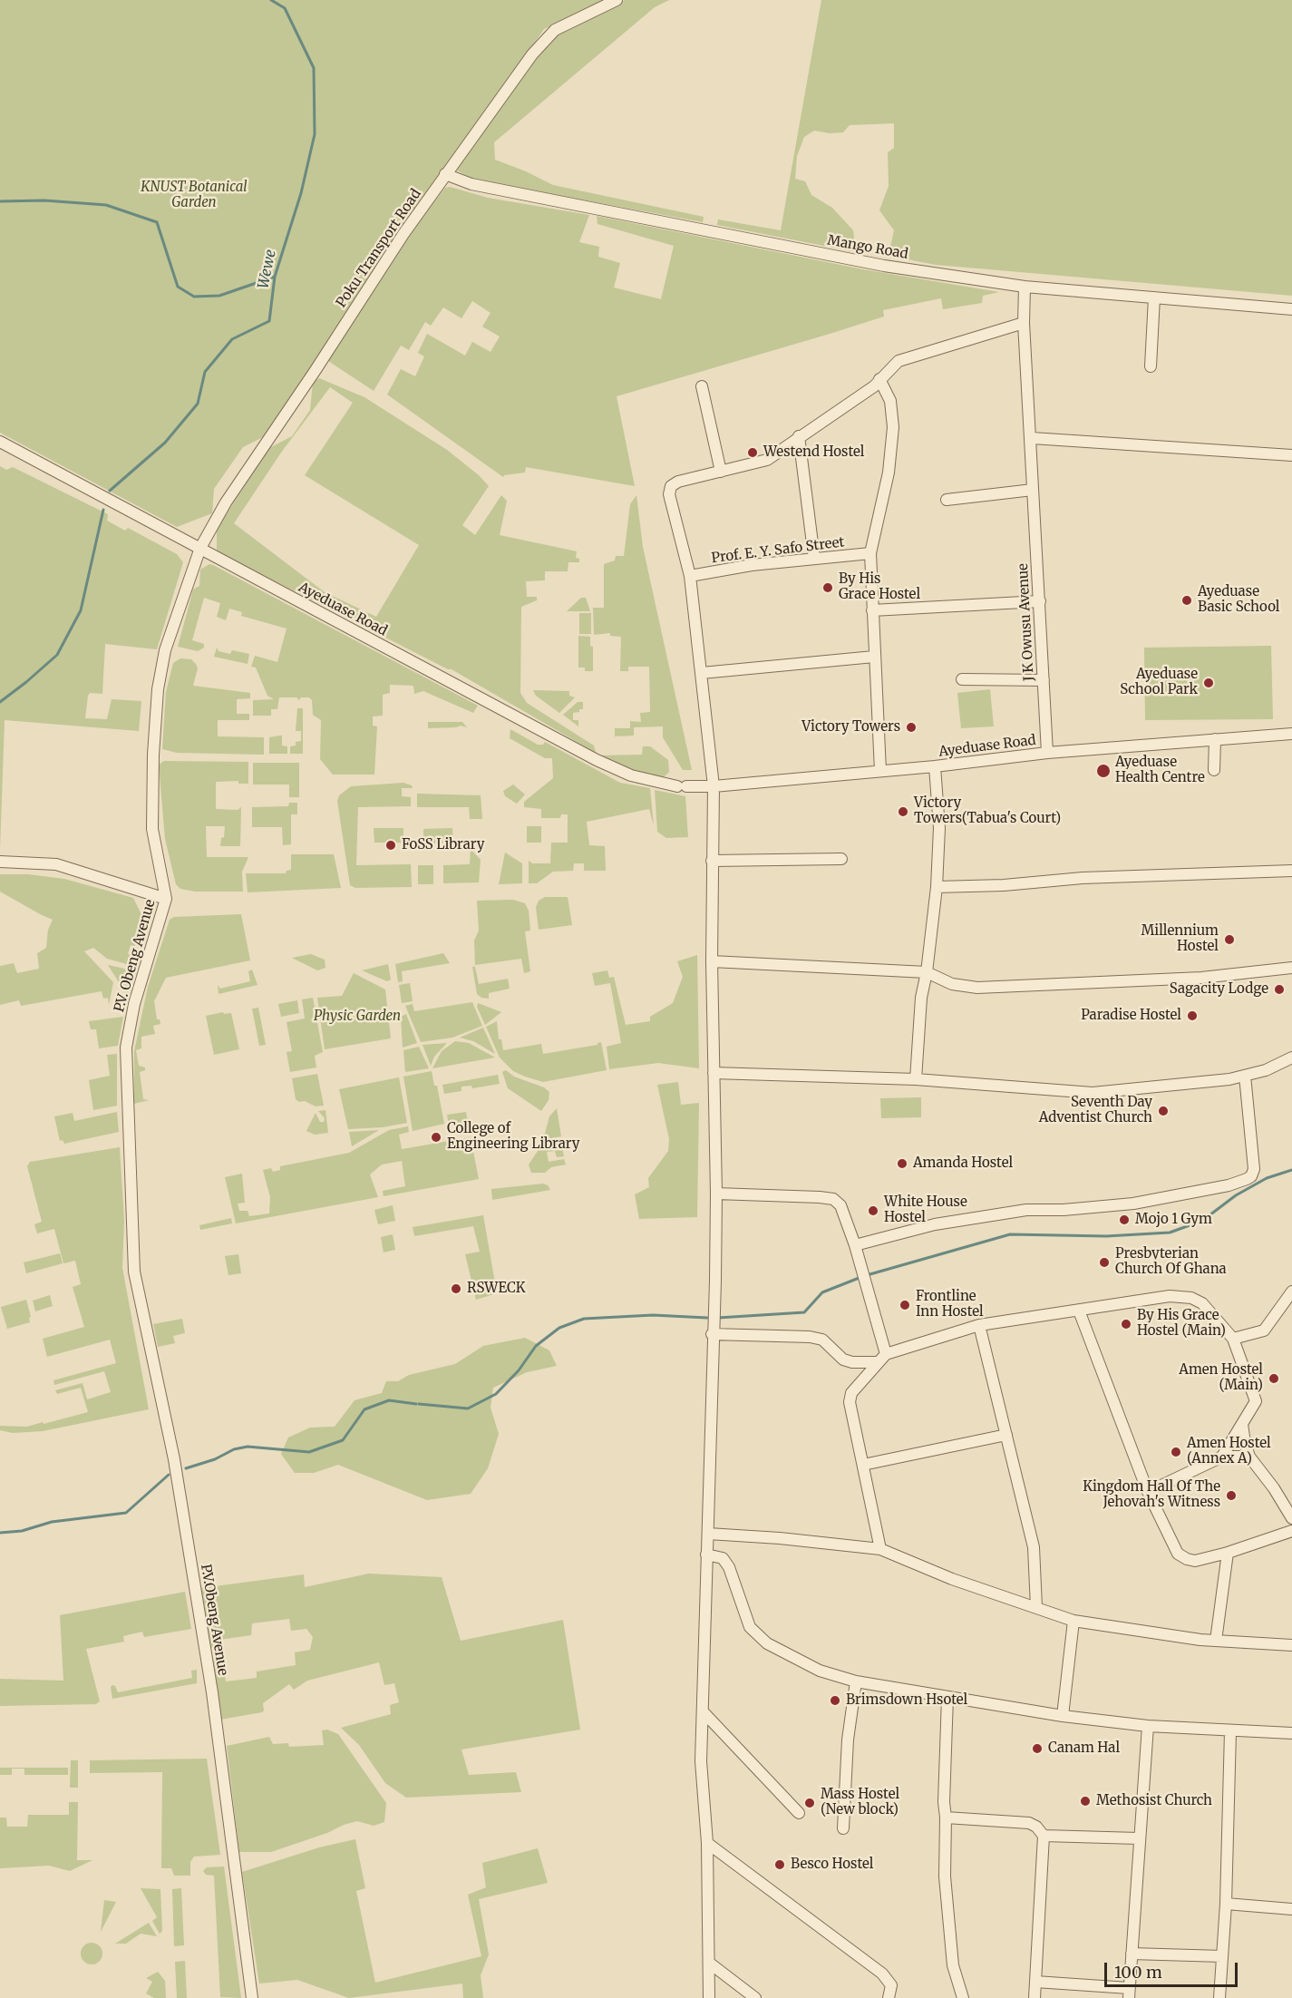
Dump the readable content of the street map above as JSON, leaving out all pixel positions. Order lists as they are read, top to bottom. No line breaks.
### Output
{"streets":{"street":["Mango Road","Poku Transport Road","Prof. E. Y. Safo Street","Ayeduase Road","J K Owusu Avenue","P.V. Obeng Avenue","P.V.Obeng Avenue"]},"crossings":[["Mango Road","Poku Transport Road"],["Mango Road","J K Owusu Avenue"],["Poku Transport Road","Ayeduase Road"],["Poku Transport Road","P.V. Obeng Avenue"],["Ayeduase Road","J K Owusu Avenue"],["Ayeduase Road","P.V. Obeng Avenue"],["P.V. Obeng Avenue","P.V.Obeng Avenue"]],"water":["Wewe"],"parks":["KNUST Botanical Garden","Physic Garden"],"places":["Westend Hostel","By His Grace Hostel","Ayeduase Basic School","Ayeduase School Park","Victory Towers","Ayeduase Health Centre","Victory Towers(Tabua's Court)","FoSS Library","Millennium Hostel","Sagacity Lodge","Paradise Hostel","Seventh Day Adventist Church","College of Engineering Library","Amanda Hostel","White House Hostel","Mojo 1 Gym","Presbyterian Church Of Ghana","RSWECK","Frontline Inn Hostel","By His Grace Hostel (Main)","Amen Hostel (Main)","Amen Hostel (Annex A)","Kingdom Hall Of The Jehovah's Witness","Brimsdown Hsotel","Canam Hal","Methosist Church","Mass Hostel (New block)","Besco Hostel"],"scale_bar":"100 m"}
